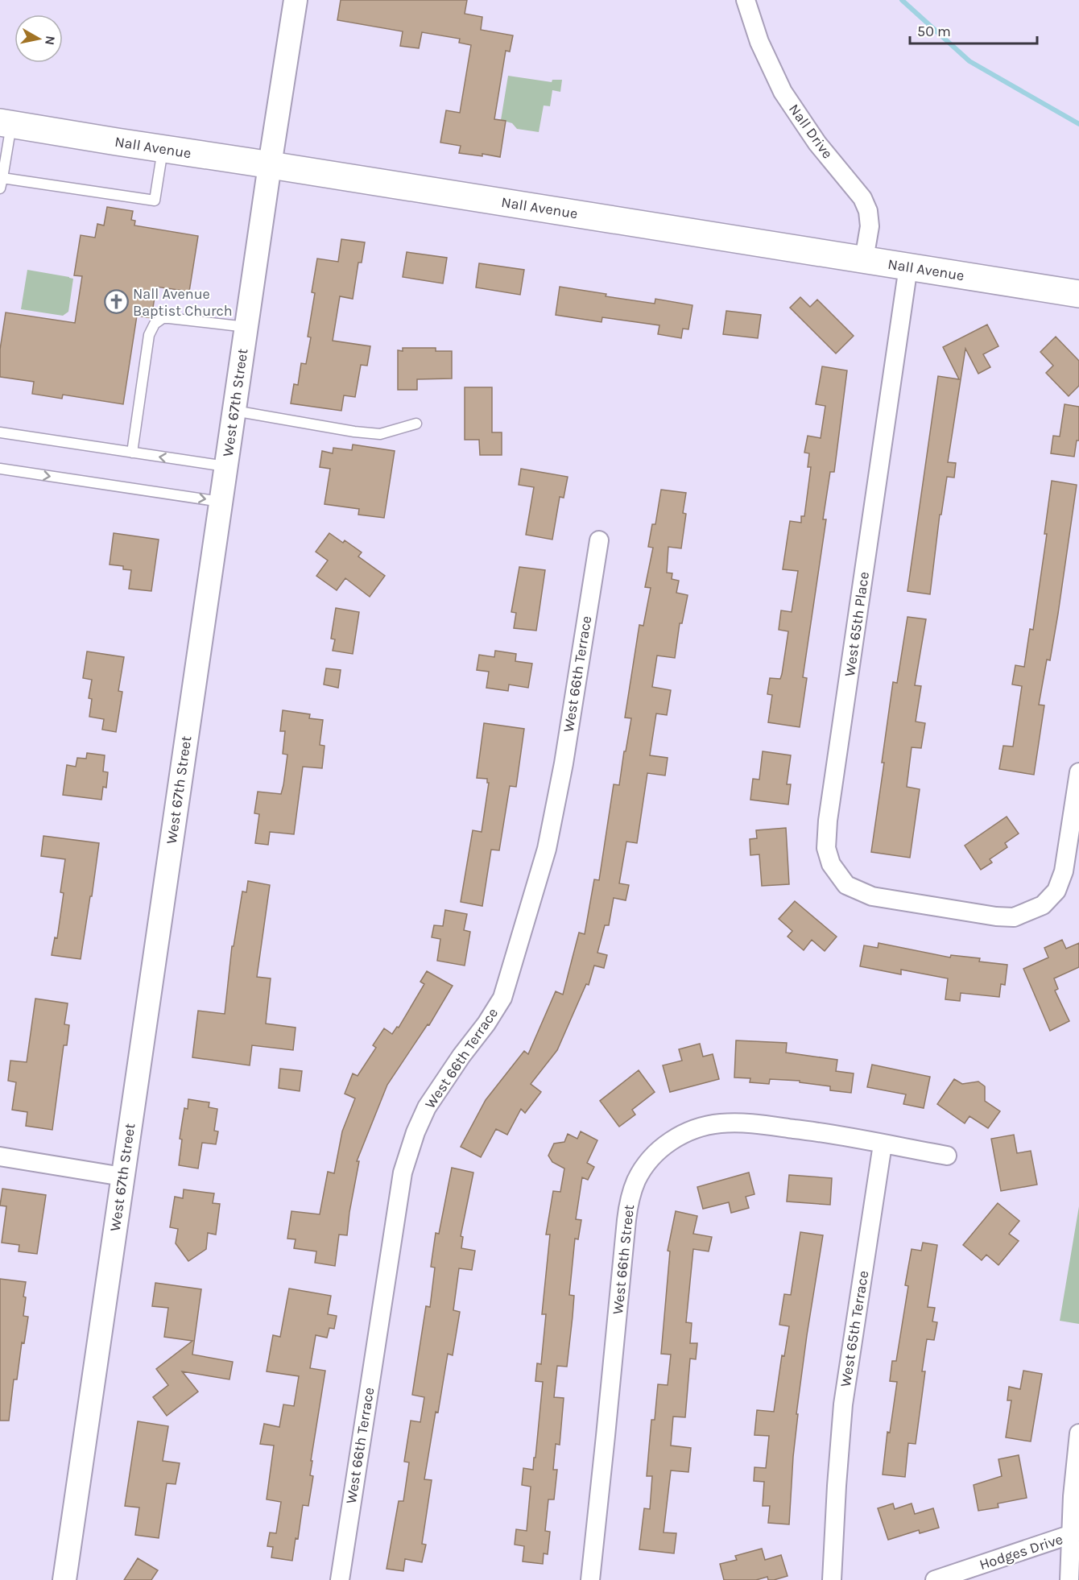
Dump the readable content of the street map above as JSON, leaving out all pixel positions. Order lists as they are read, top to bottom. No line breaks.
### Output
{"streets":{"main road":["Nall Avenue"],"street":["Nall Drive","West 67th Street","West 65th Place","West 66th Terrace","West 66th Street","West 65th Terrace","Hodges Drive"]},"crossings":[["Nall Drive","Nall Avenue"],["Nall Avenue","West 67th Street"],["Nall Avenue","West 65th Place"],["West 66th Street","West 65th Terrace"]],"places":{"church":["Nall Avenue Baptist Church"]},"scale_bar":"50 m","north":"right"}
